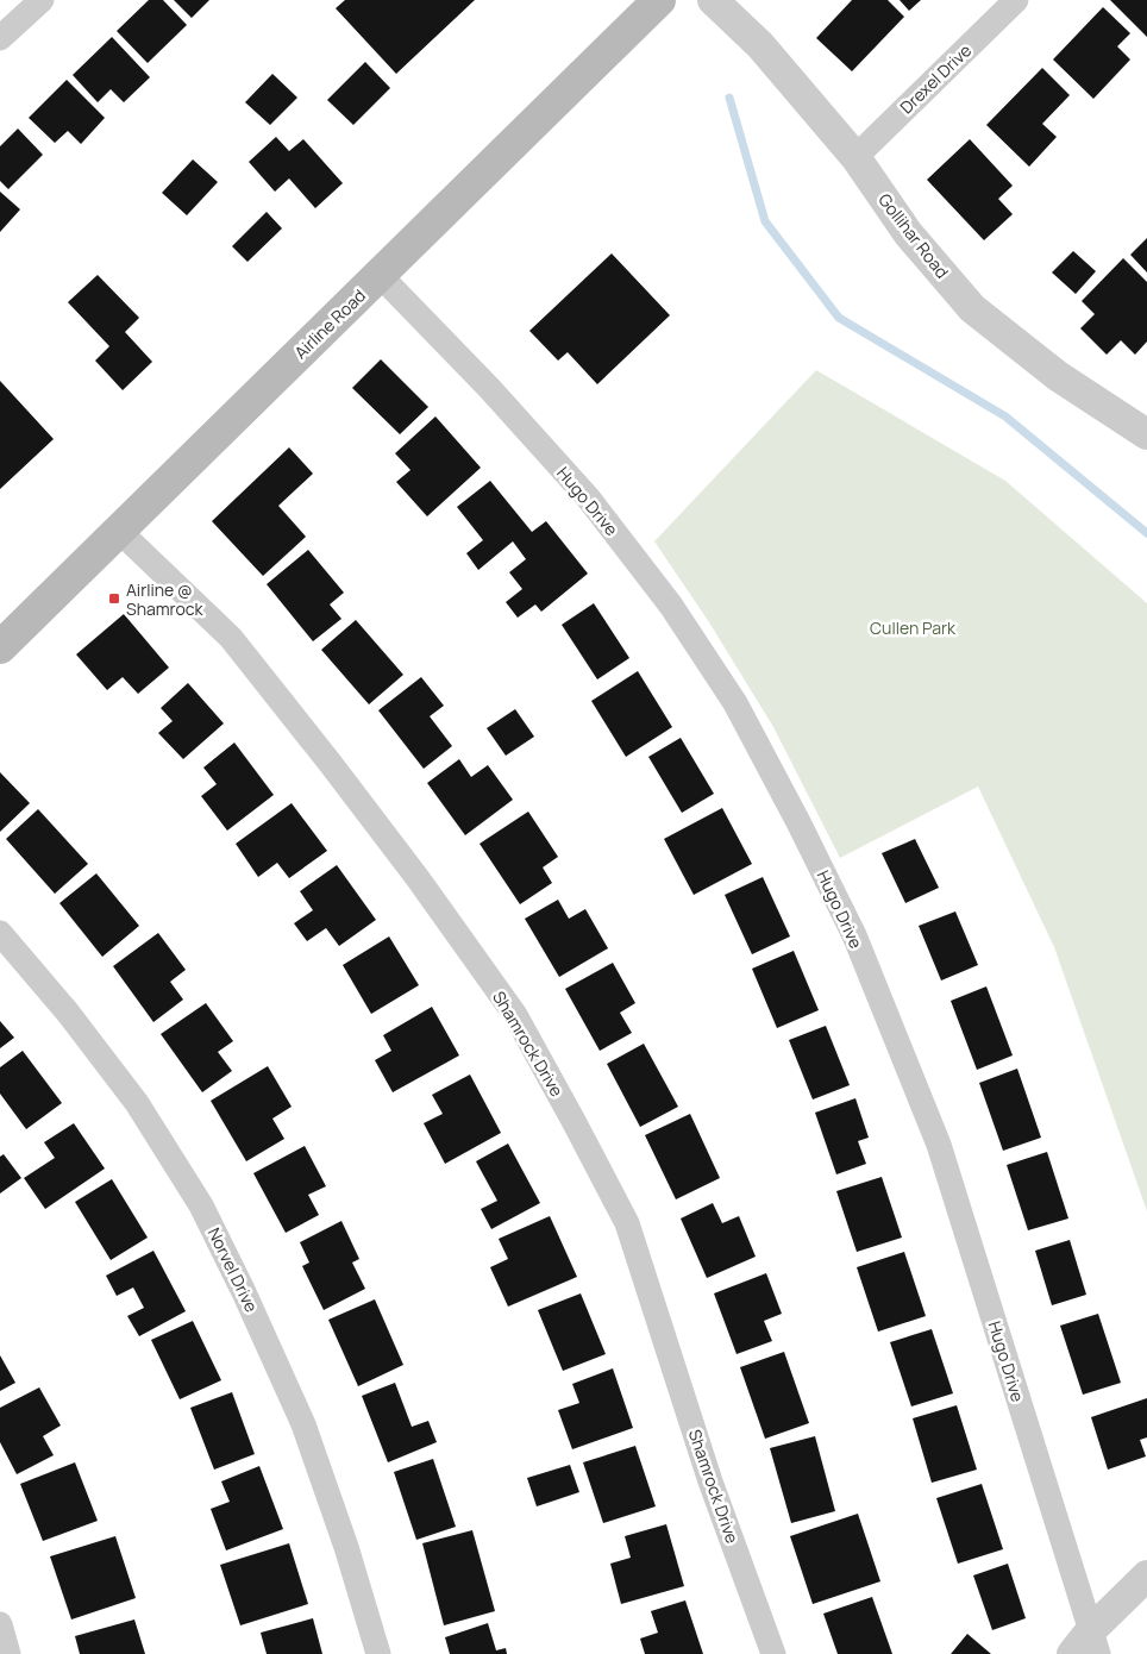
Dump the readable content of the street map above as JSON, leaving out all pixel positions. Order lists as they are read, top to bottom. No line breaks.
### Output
{"streets":{"main road":["Airline Road"],"street":["Drexel Drive","Gollihar Road","Hugo Drive","Shamrock Drive","Norvel Drive"]},"crossings":[["Drexel Drive","Gollihar Road"],["Airline Road","Hugo Drive"],["Airline Road","Shamrock Drive"]],"parks":["Cullen Park"],"places":{"transit":["Airline @ Shamrock"]}}
